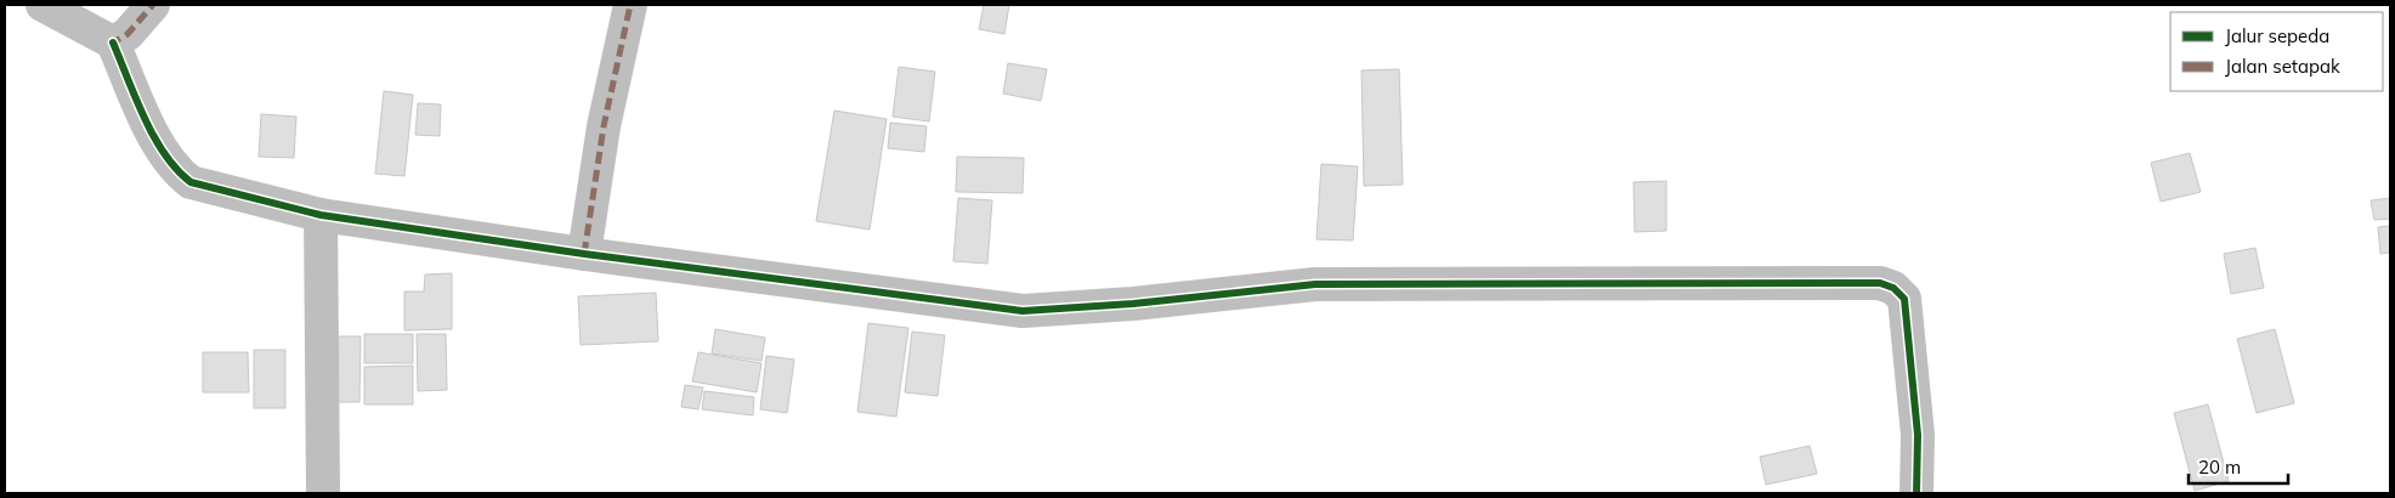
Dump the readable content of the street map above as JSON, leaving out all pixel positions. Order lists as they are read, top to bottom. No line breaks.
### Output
{"legend":["Jalur sepeda","Jalan setapak"],"scale_bar":"20 m"}
